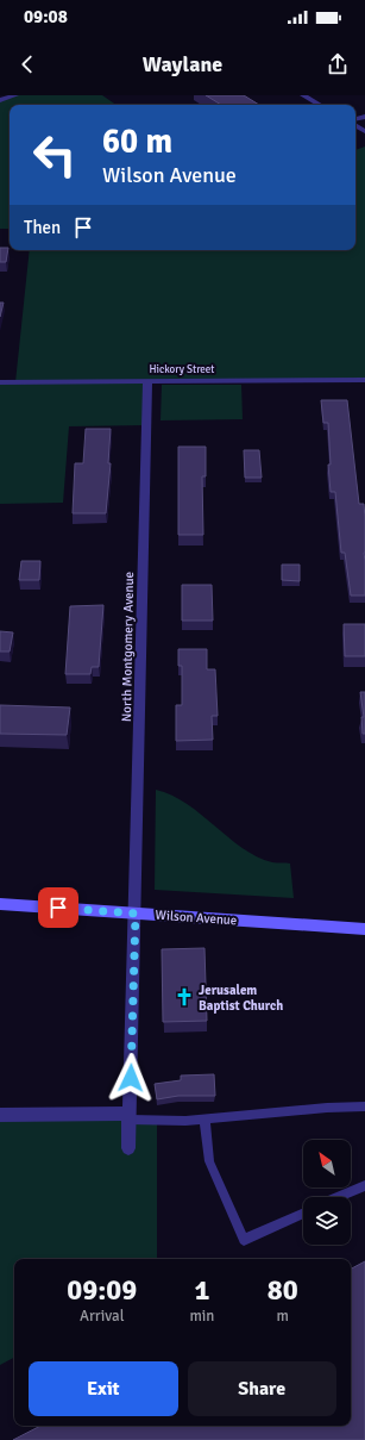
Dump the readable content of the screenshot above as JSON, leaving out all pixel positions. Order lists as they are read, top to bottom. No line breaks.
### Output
{"streets":{"main road":["Wilson Avenue"],"street":["Hickory Street","North Montgomery Avenue"]},"crossings":[["Hickory Street","North Montgomery Avenue"],["North Montgomery Avenue","Wilson Avenue"]],"places":{"church":["Jerusalem Baptist Church"]},"north":"top left","page":{"status":"09:08","header":"Waylane","turn":["60 m","Wilson Avenue"],"then":"Then","eta":["09:09","Arrival","1","min","80","m"],"buttons":["Exit","Share"]}}
